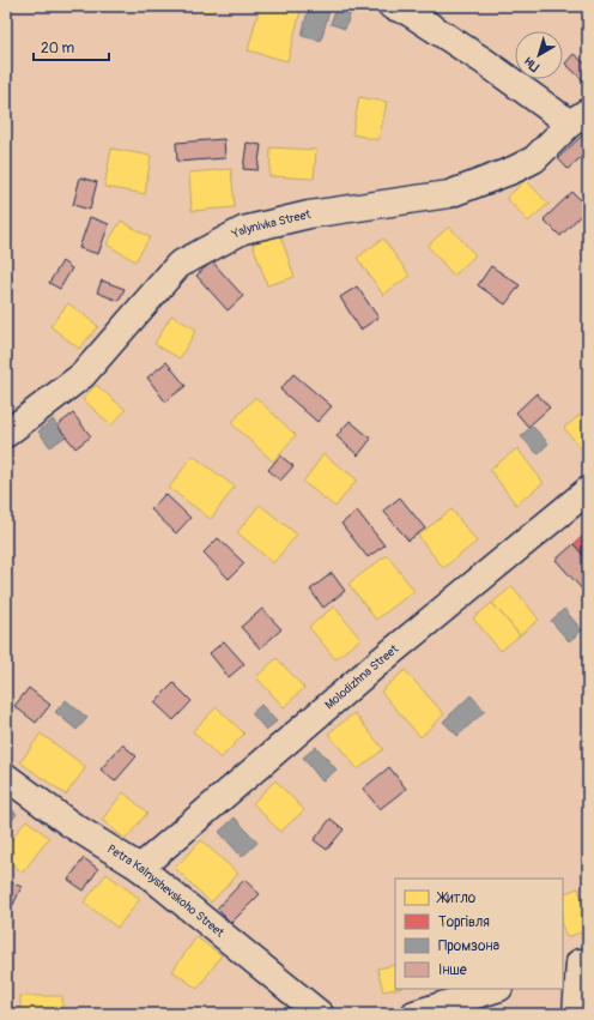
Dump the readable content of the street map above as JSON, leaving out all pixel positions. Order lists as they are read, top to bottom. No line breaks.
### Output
{"streets":{"street":["Yalynivka Street","Molodizhna Street","Petra Kalnyshevskoho Street"]},"crossings":[["Molodizhna Street","Petra Kalnyshevskoho Street"]],"legend":["Житло","Торгівля","Промзона","Інше"],"scale_bar":"20 m","north":"bottom left"}
